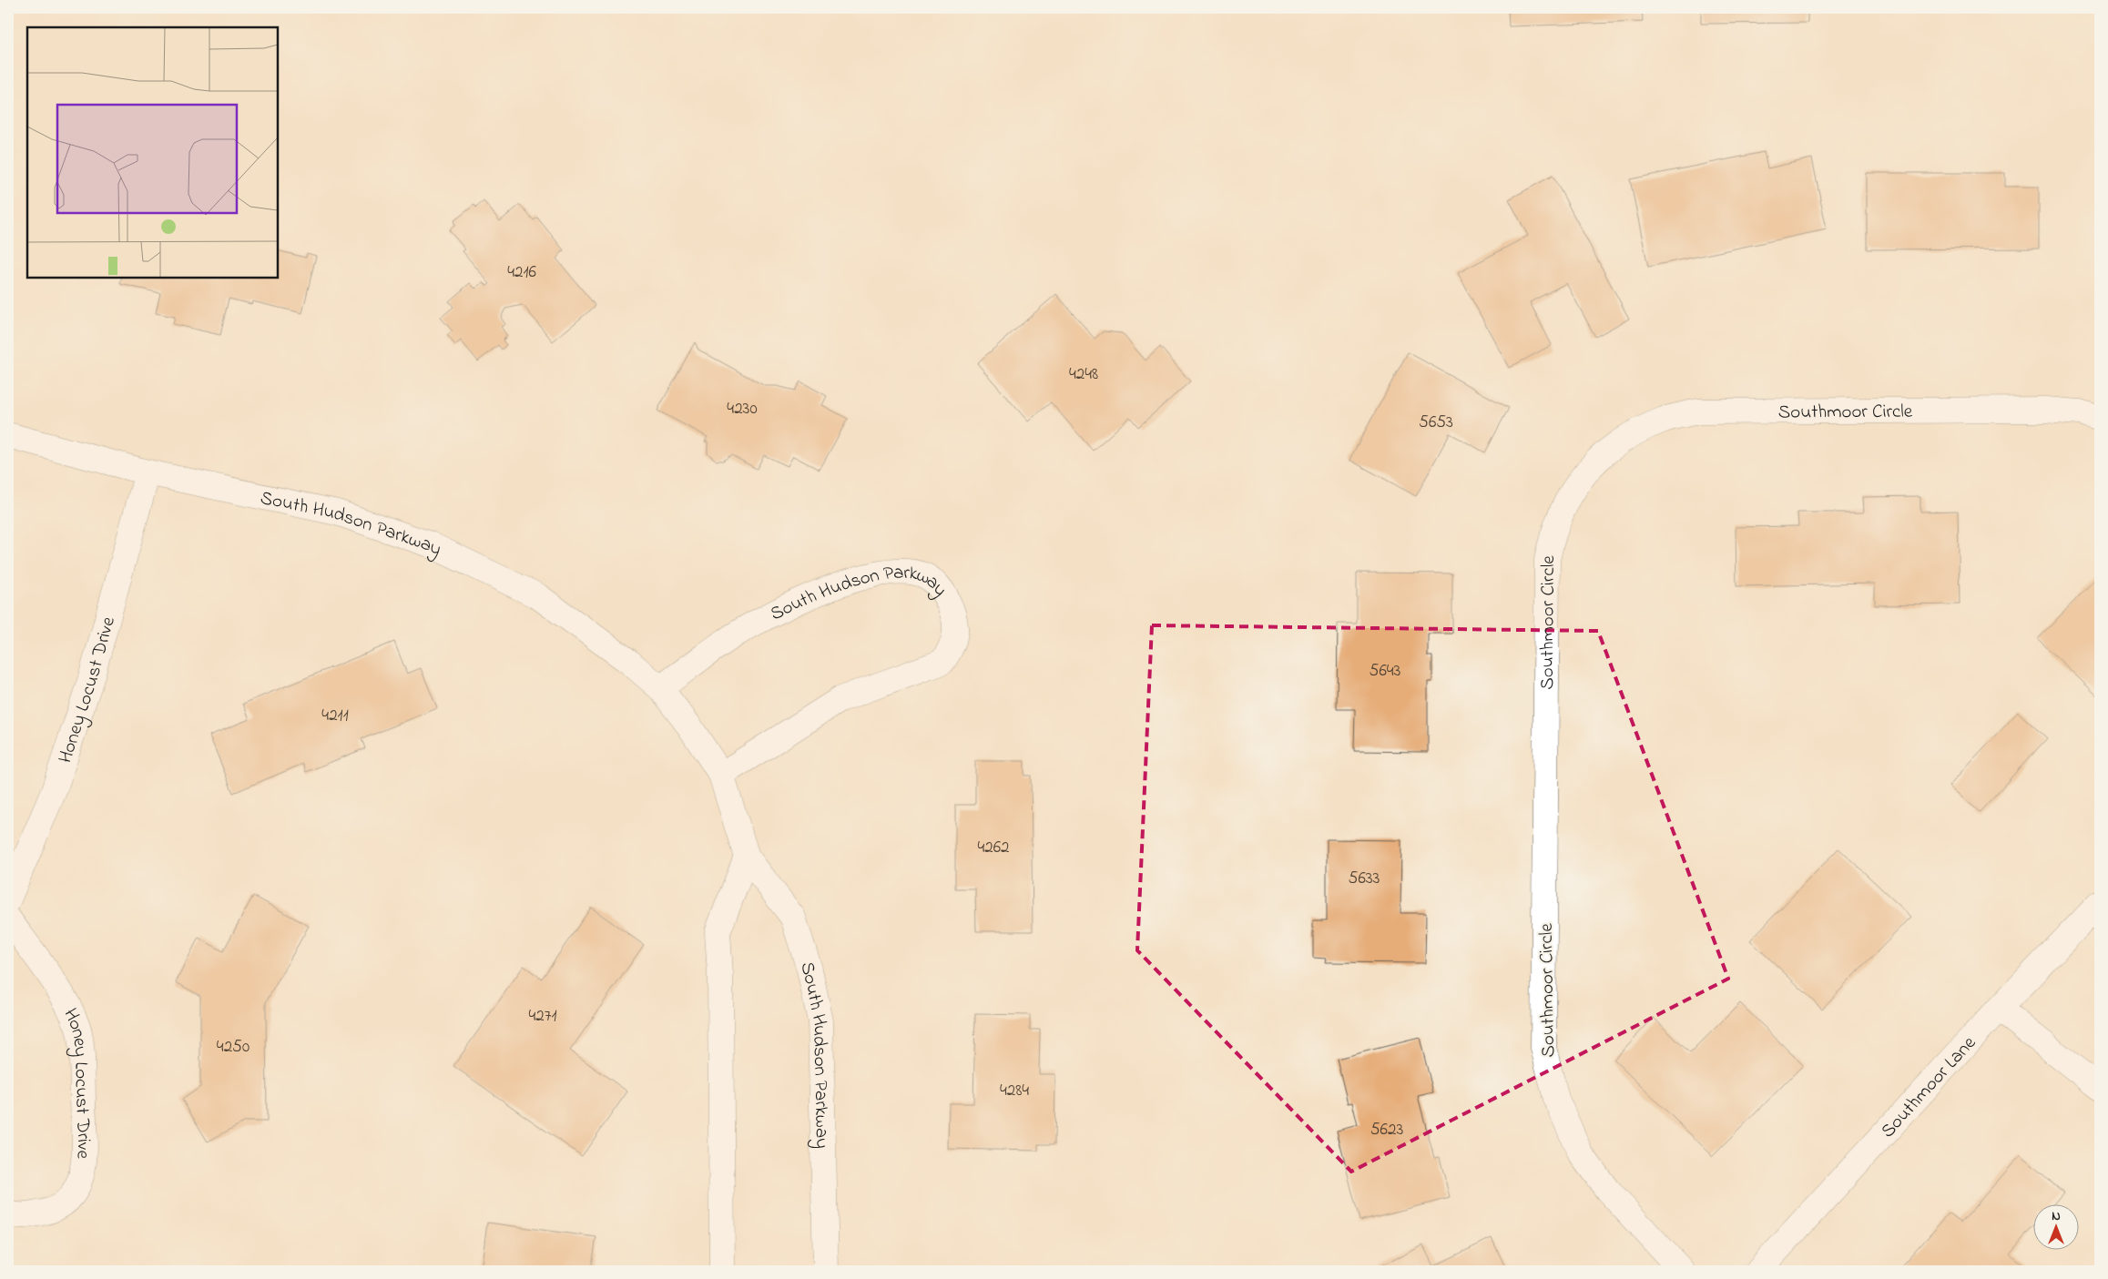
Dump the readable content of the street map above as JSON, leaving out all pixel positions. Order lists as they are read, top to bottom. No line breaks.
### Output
{"streets":{"street":["Southmoor Circle","South Hudson Parkway","Honey Locust Drive","Southmoor Lane"]},"crossings":[["South Hudson Parkway","Honey Locust Drive"]],"house_numbers":["4216","4248","4230","5653","5643","4211","4262","5633","4271","4250","4284","5623"],"north":"top"}
